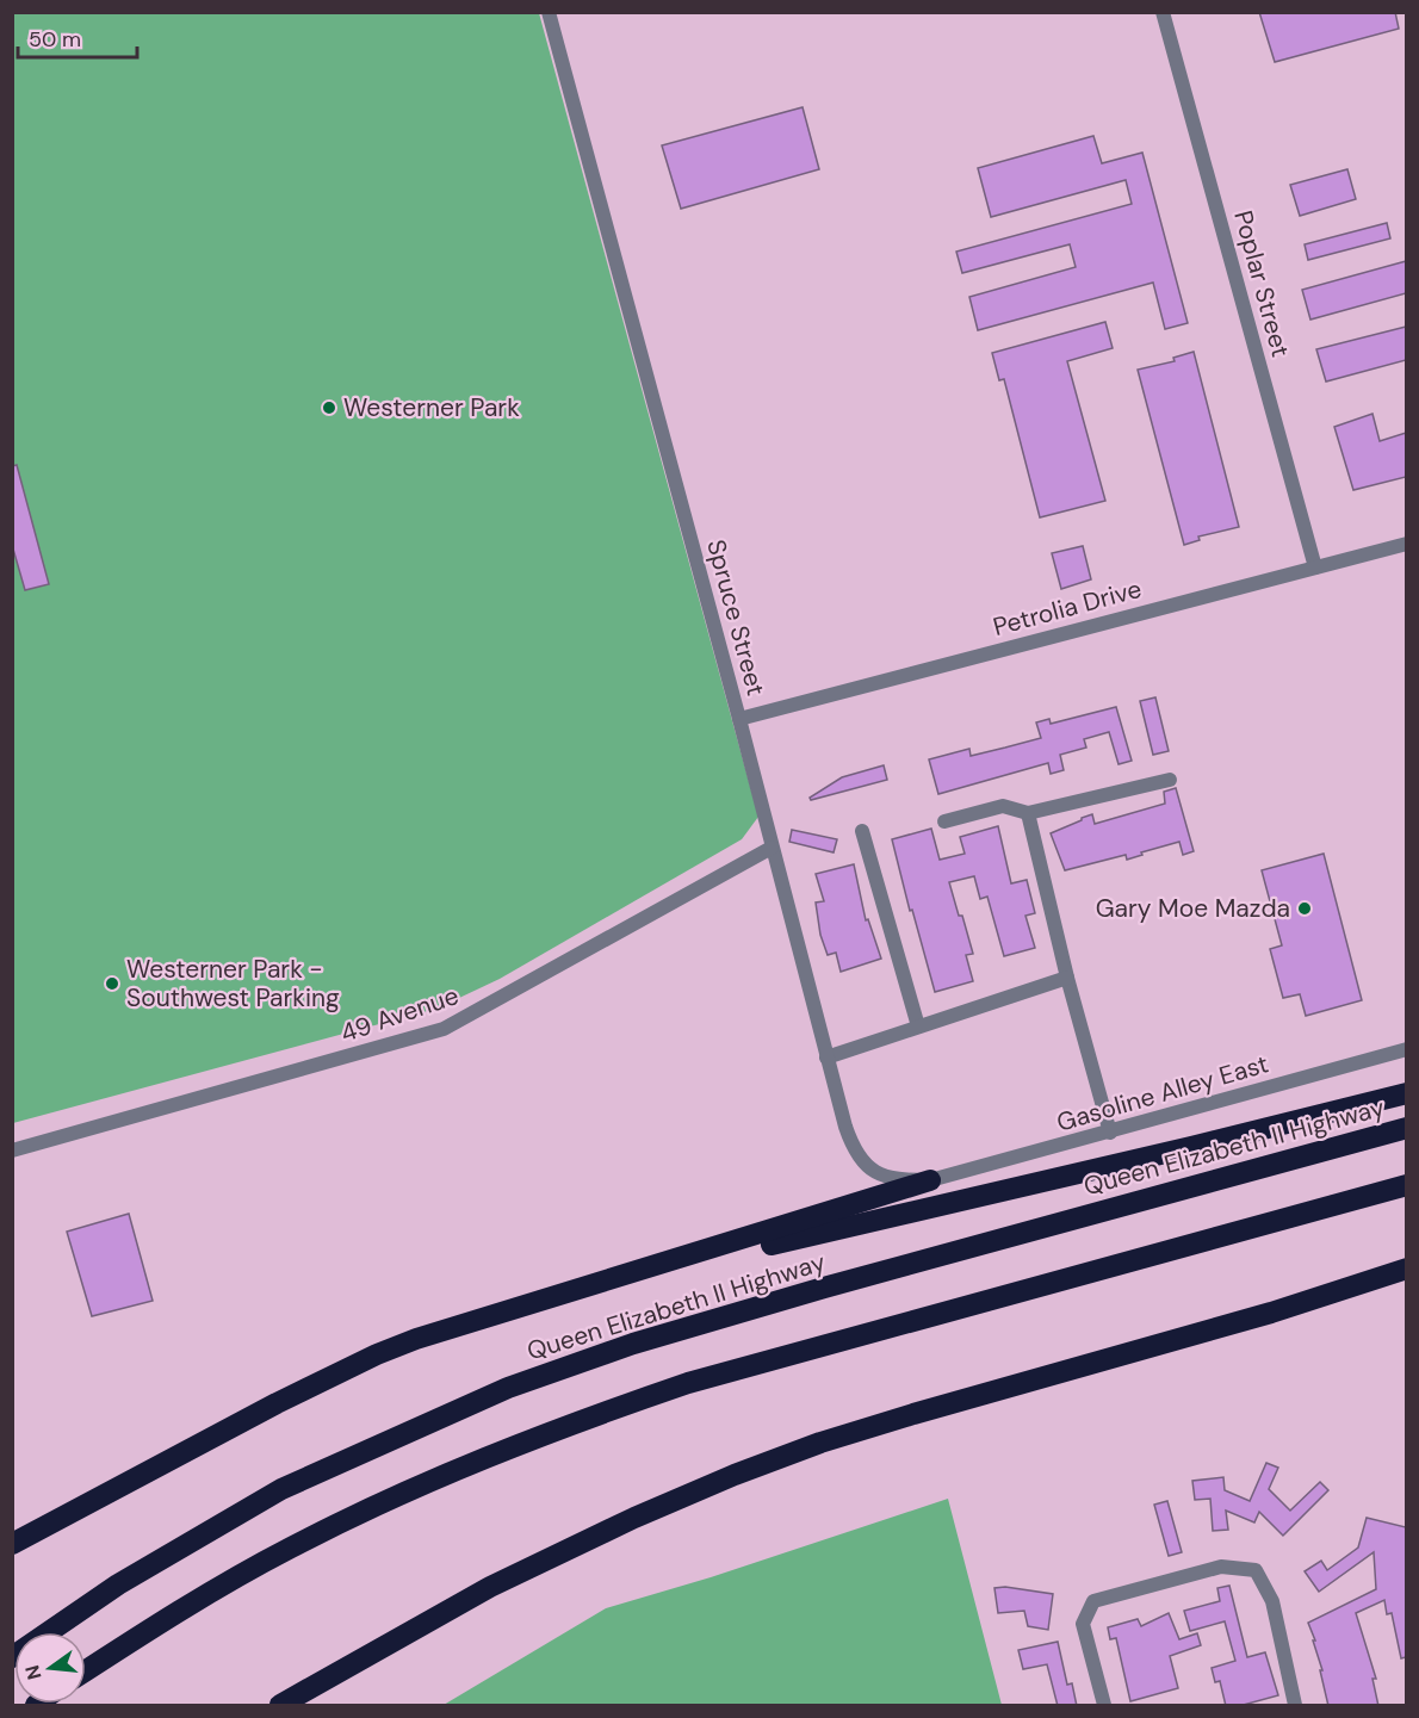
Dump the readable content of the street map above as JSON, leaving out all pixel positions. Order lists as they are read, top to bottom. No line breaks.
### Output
{"streets":{"highway":["Queen Elizabeth II Highway"],"street":["Poplar Street","Petrolia Drive","Spruce Street","49 Avenue","Gasoline Alley East"]},"crossings":[["Poplar Street","Petrolia Drive"],["Petrolia Drive","Spruce Street"],["Spruce Street","49 Avenue"],["Spruce Street","Gasoline Alley East"]],"places":["Westerner Park","Gary Moe Mazda","Westerner Park - Southwest Parking"],"scale_bar":"50 m","north":"left"}
